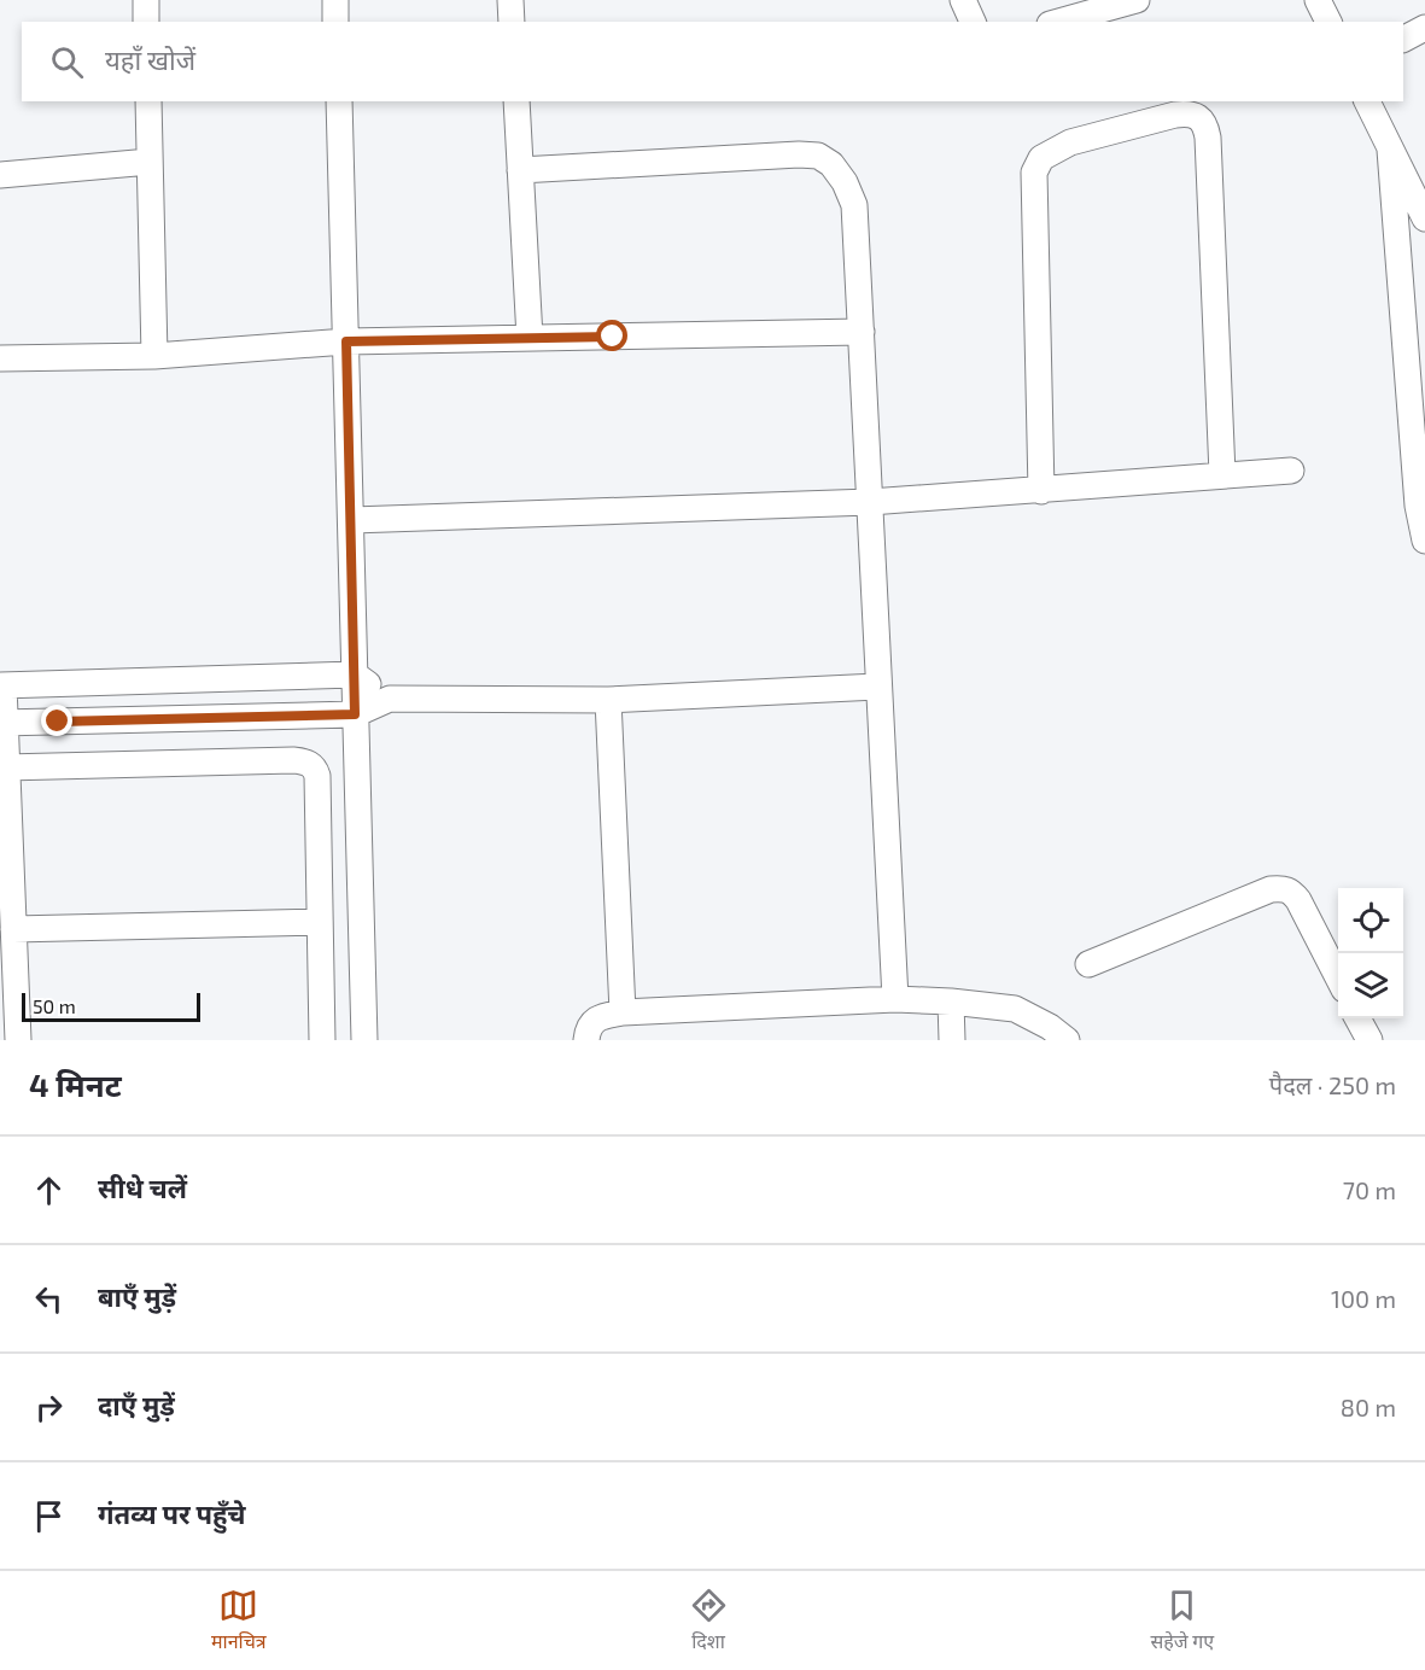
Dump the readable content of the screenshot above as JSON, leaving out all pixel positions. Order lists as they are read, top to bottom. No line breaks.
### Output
{"scale_bar":"50 m","page":{"search":"यहाँ खोजें","scale":"50 m","heading":["4 मिनट","पैदल · 250 m"],"list":[["सीधे चलें","70 m"],["बाएँ मुड़ें","100 m"],["दाएँ मुड़ें","80 m"],"गंतव्य पर पहुँचे"],"nav":["मानचित्र","दिशा","सहेजे गए"]}}
